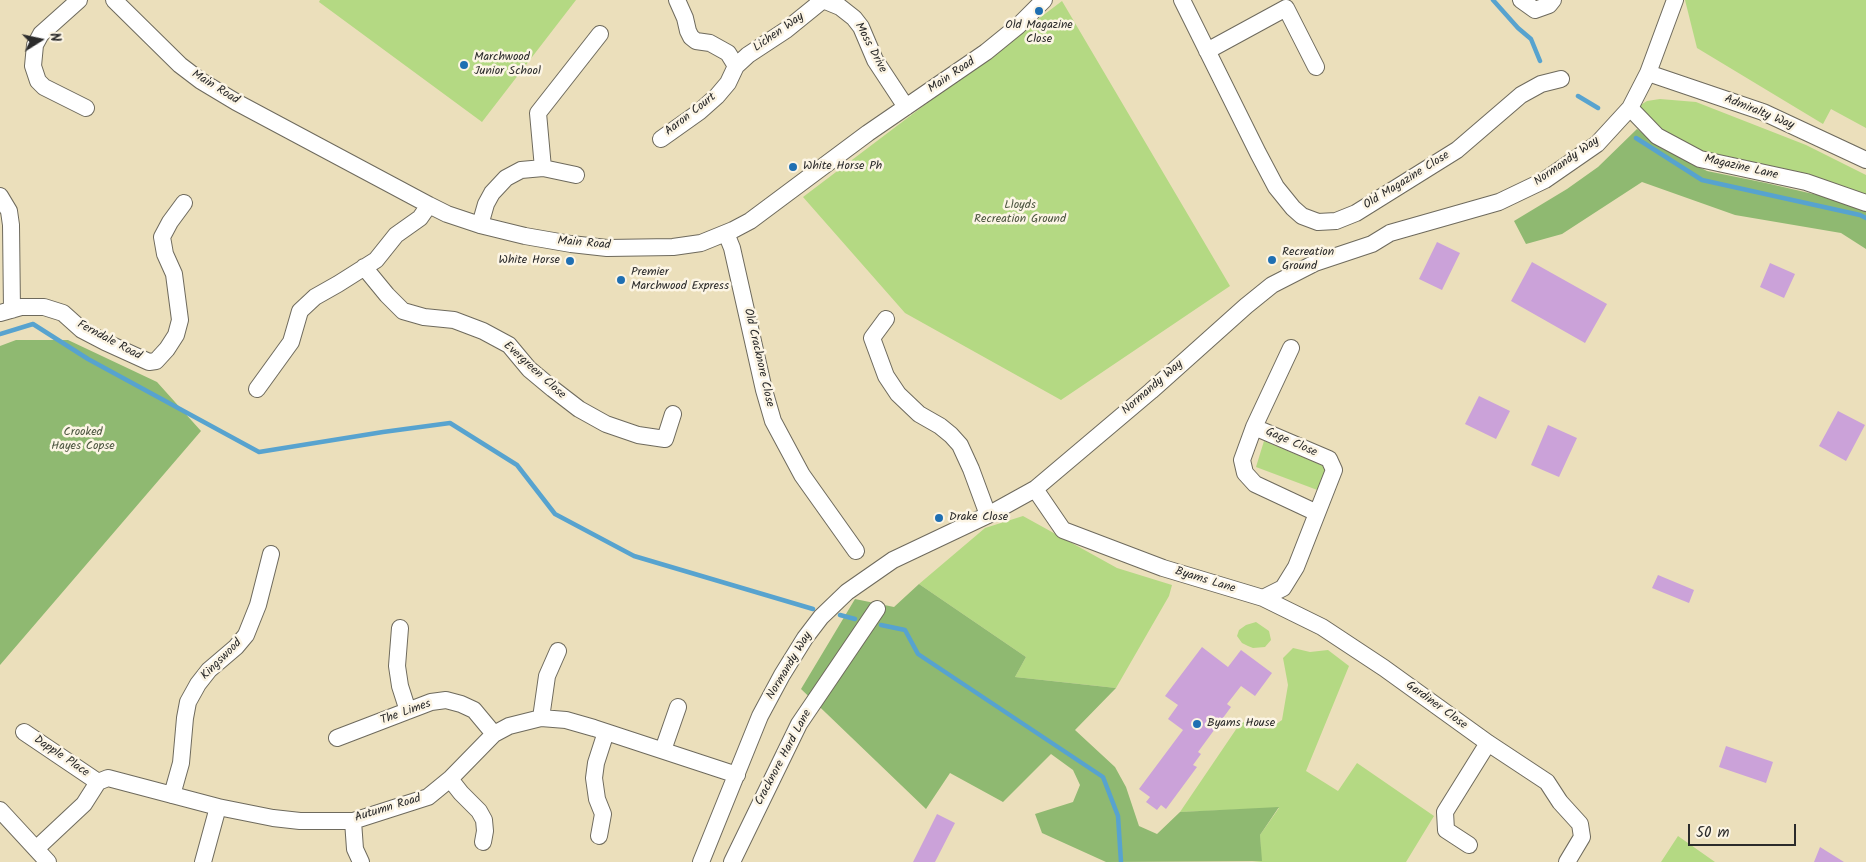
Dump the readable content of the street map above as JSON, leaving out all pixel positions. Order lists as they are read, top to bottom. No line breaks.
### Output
{"streets":{"street":["Lichen Way","Moss Drive","Main Road","Admiralty Way","Aaron Court","Normandy Way","Magazine Lane","Old Magazine Close","Ferndale Road","Old Cracknore Close","Evergreen Close","Gage Close","Byams Lane","Kingswood","Gardiner Close","The Limes","Dapple Place","Cracknore Hard Lane","Autumn Road"]},"crossings":[["Lichen Way","Moss Drive"],["Lichen Way","Aaron Court"],["Moss Drive","Main Road"],["Main Road","Old Cracknore Close"],["Admiralty Way","Normandy Way"],["Normandy Way","Magazine Lane"],["Normandy Way","Byams Lane"],["Normandy Way","Autumn Road"],["Gage Close","Byams Lane"],["Byams Lane","Gardiner Close"],["Kingswood","Autumn Road"],["The Limes","Autumn Road"],["Dapple Place","Autumn Road"]],"parks":["Lloyds Recreation Ground","Crooked Hayes Copse"],"places":["Old Magazine Close","Marchwood Junior School","White Horse Ph","Recreation Ground","White Horse","Premier Marchwood Express","Drake Close","Byams House"],"scale_bar":"50 m","north":"right"}
